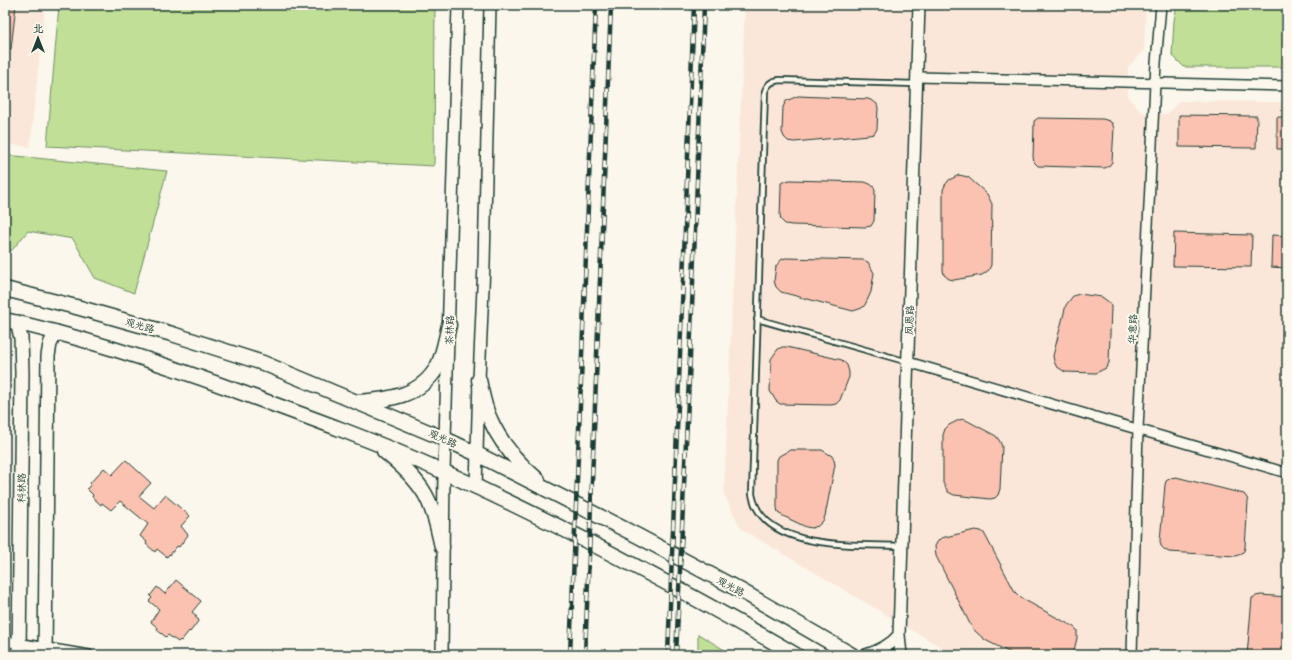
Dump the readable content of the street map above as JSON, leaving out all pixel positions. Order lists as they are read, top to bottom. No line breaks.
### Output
{"streets":{"main road":["观光路","科林路"],"street":["凤恩路","华意路","茶林路"]},"crossings":[["观光路","茶林路"]],"north":"top"}
